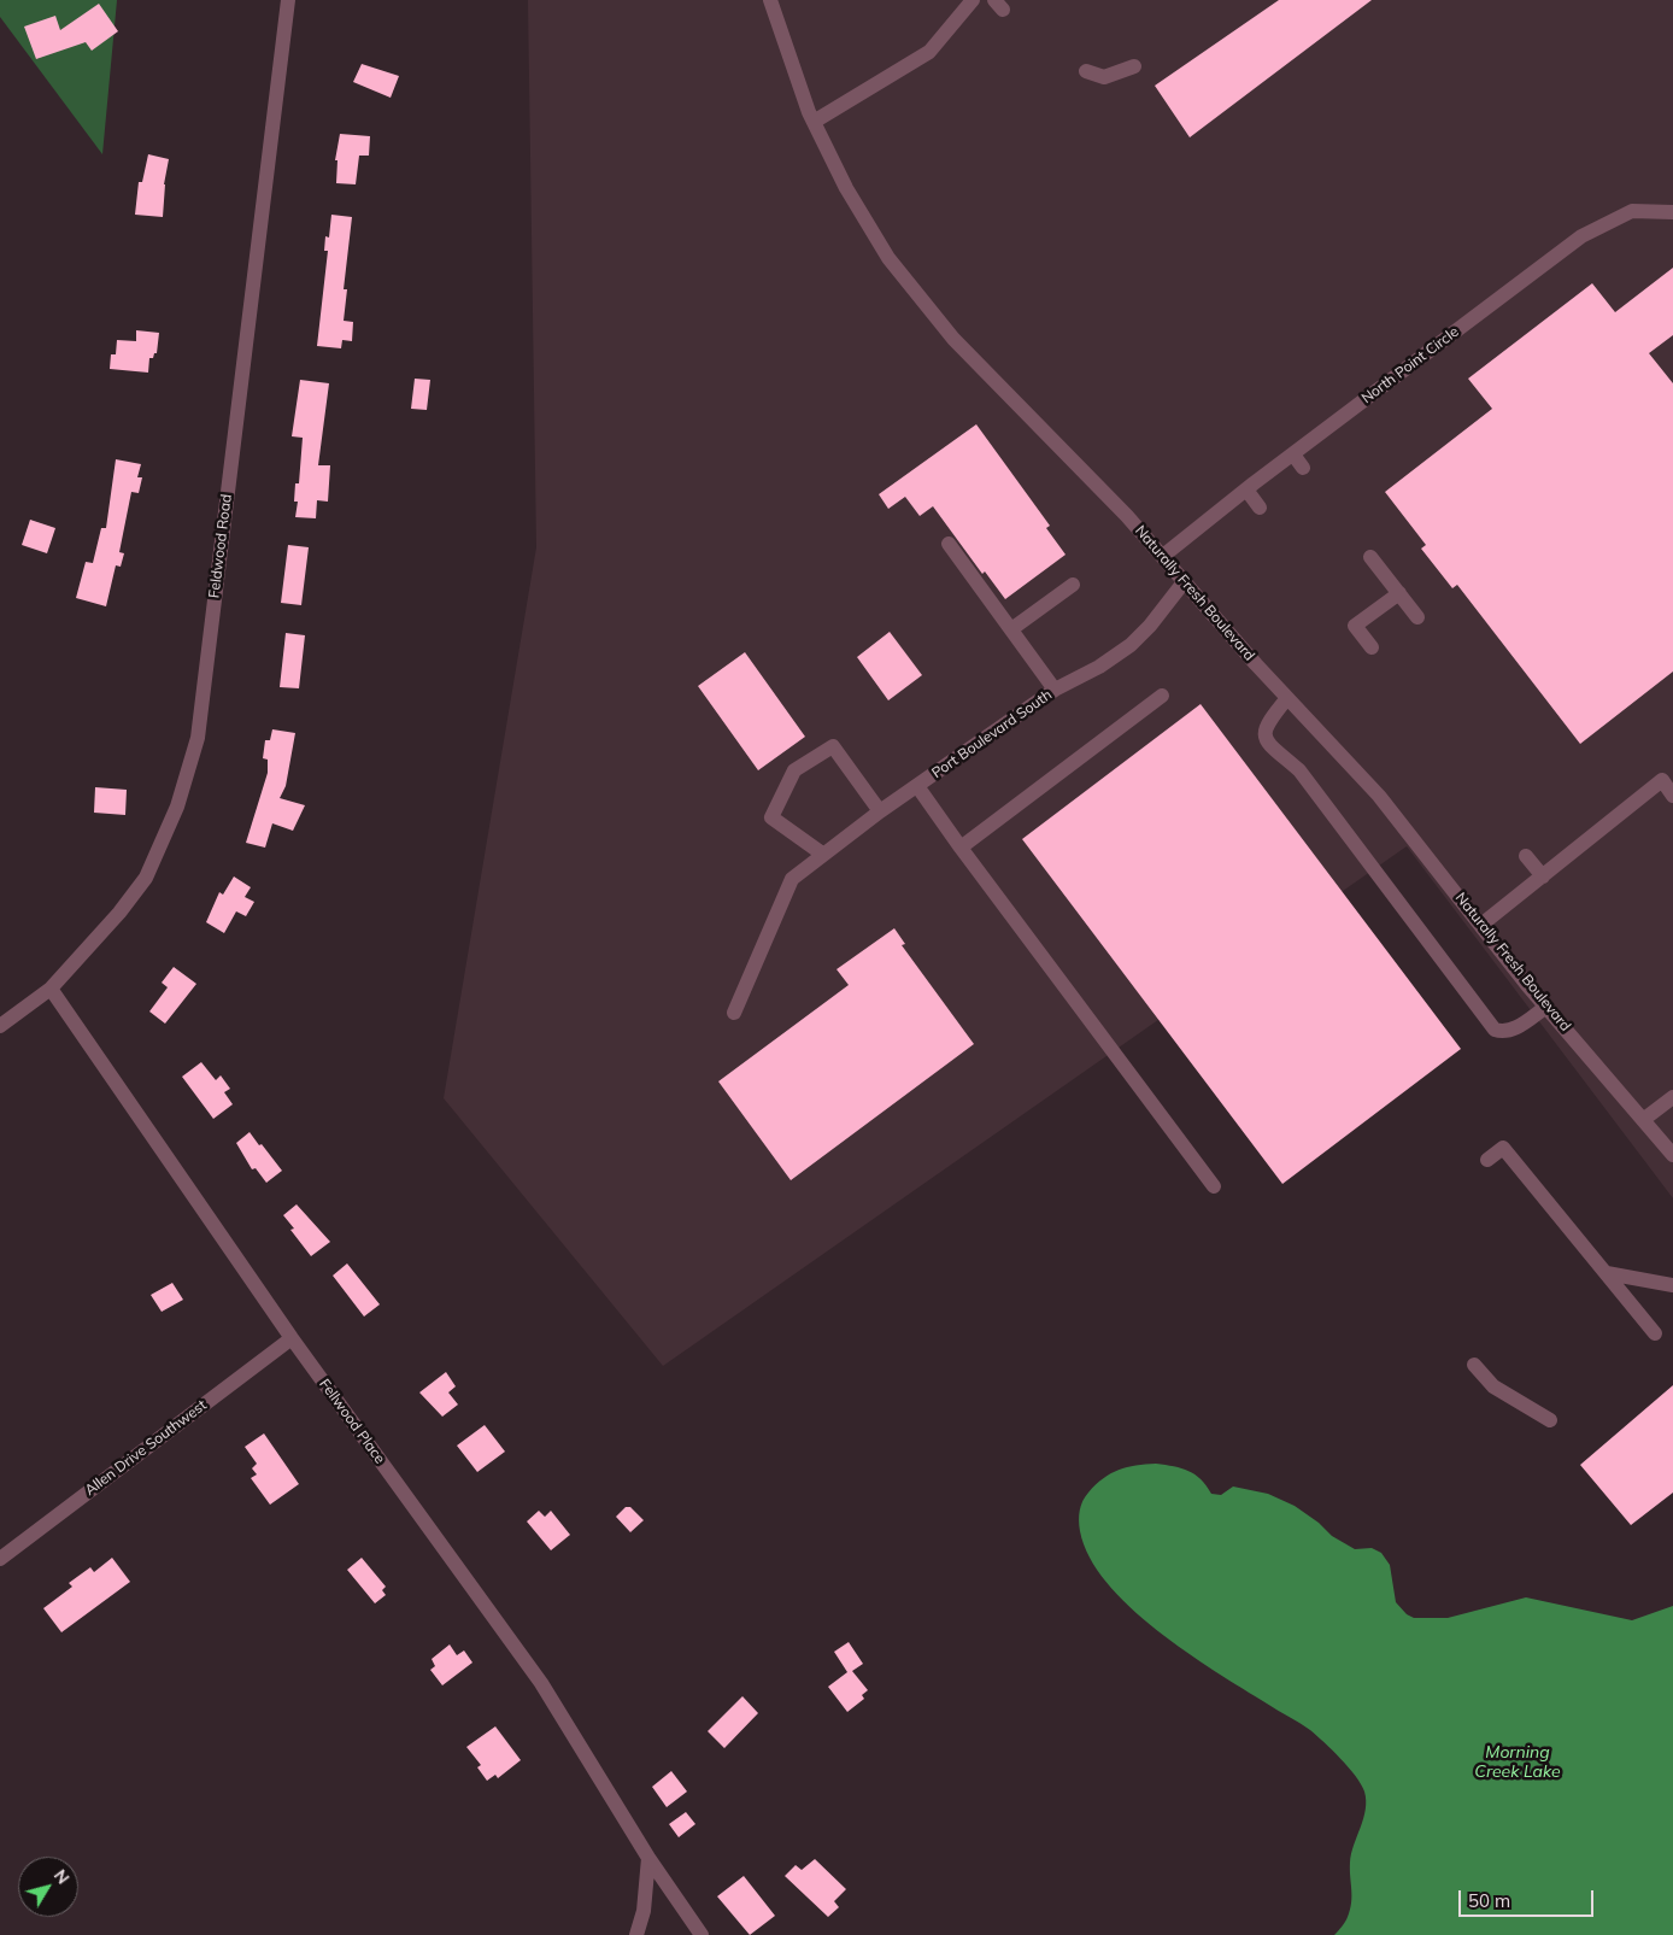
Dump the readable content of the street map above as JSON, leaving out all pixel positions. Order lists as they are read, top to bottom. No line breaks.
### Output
{"streets":{"street":["North Point Circle","Feldwood Road","Naturally Fresh Boulevard","Port Boulevard South","Fellwood Place","Allen Drive Southwest"]},"crossings":[["North Point Circle","Naturally Fresh Boulevard"],["Feldwood Road","Fellwood Place"],["Naturally Fresh Boulevard","Port Boulevard South"],["Fellwood Place","Allen Drive Southwest"]],"water":["Morning Creek Lake"],"scale_bar":"50 m","north":"top right"}
